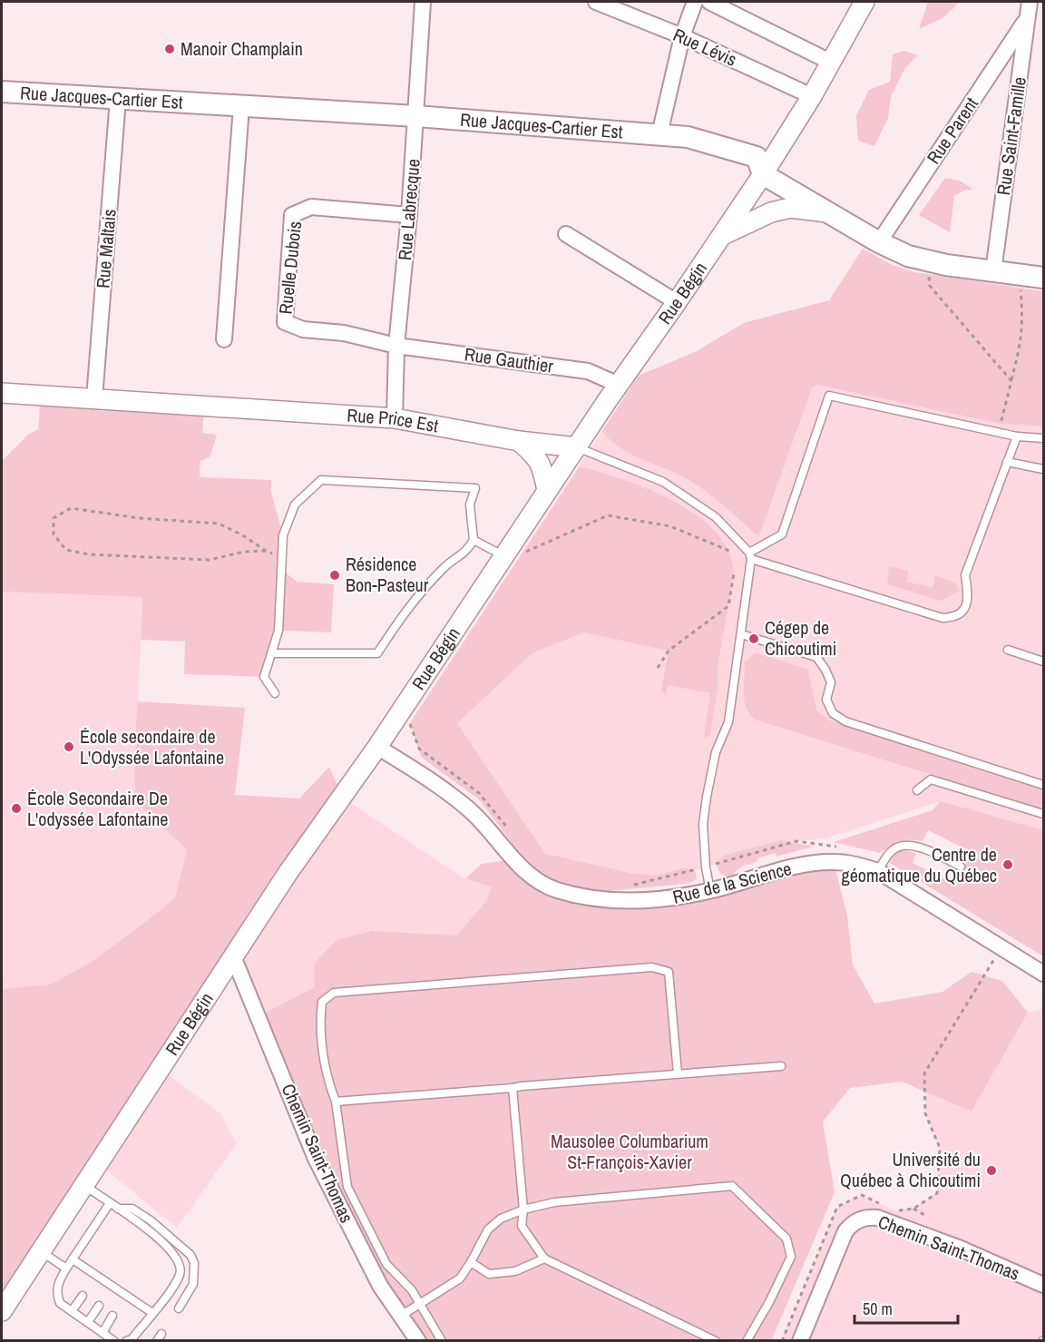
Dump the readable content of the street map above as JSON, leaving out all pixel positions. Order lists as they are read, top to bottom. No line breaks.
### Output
{"streets":{"main road":["Rue Jacques-Cartier Est"],"street":["Rue Lévis","Rue Parent","Rue Saint-Famille","Rue Labrecque","Rue Maltais","Ruelle Dubois","Rue Bégin","Rue Gauthier","Rue Price Est","Rue de la Science","Chemin Saint-Thomas"]},"crossings":[["Rue Lévis","Rue Bégin"],["Rue Jacques-Cartier Est","Rue Parent"],["Rue Jacques-Cartier Est","Rue Saint-Famille"],["Rue Jacques-Cartier Est","Rue Labrecque"],["Rue Jacques-Cartier Est","Rue Maltais"],["Rue Jacques-Cartier Est","Rue Bégin"],["Rue Parent","Rue Saint-Famille"],["Rue Labrecque","Ruelle Dubois"],["Rue Labrecque","Rue Gauthier"],["Rue Labrecque","Rue Price Est"],["Rue Maltais","Rue Price Est"],["Ruelle Dubois","Rue Gauthier"],["Rue Bégin","Rue Gauthier"],["Rue Bégin","Rue Price Est"],["Rue Bégin","Rue de la Science"],["Rue Bégin","Chemin Saint-Thomas"]],"parks":["Mausolee Columbarium St-François-Xavier"],"places":["Manoir Champlain","Résidence Bon-Pasteur","Cégep de Chicoutimi","École secondaire de L'Odyssée Lafontaine","École Secondaire De L'odyssée Lafontaine","Centre de géomatique du Québec","Université du Québec à Chicoutimi"],"scale_bar":"50 m"}
